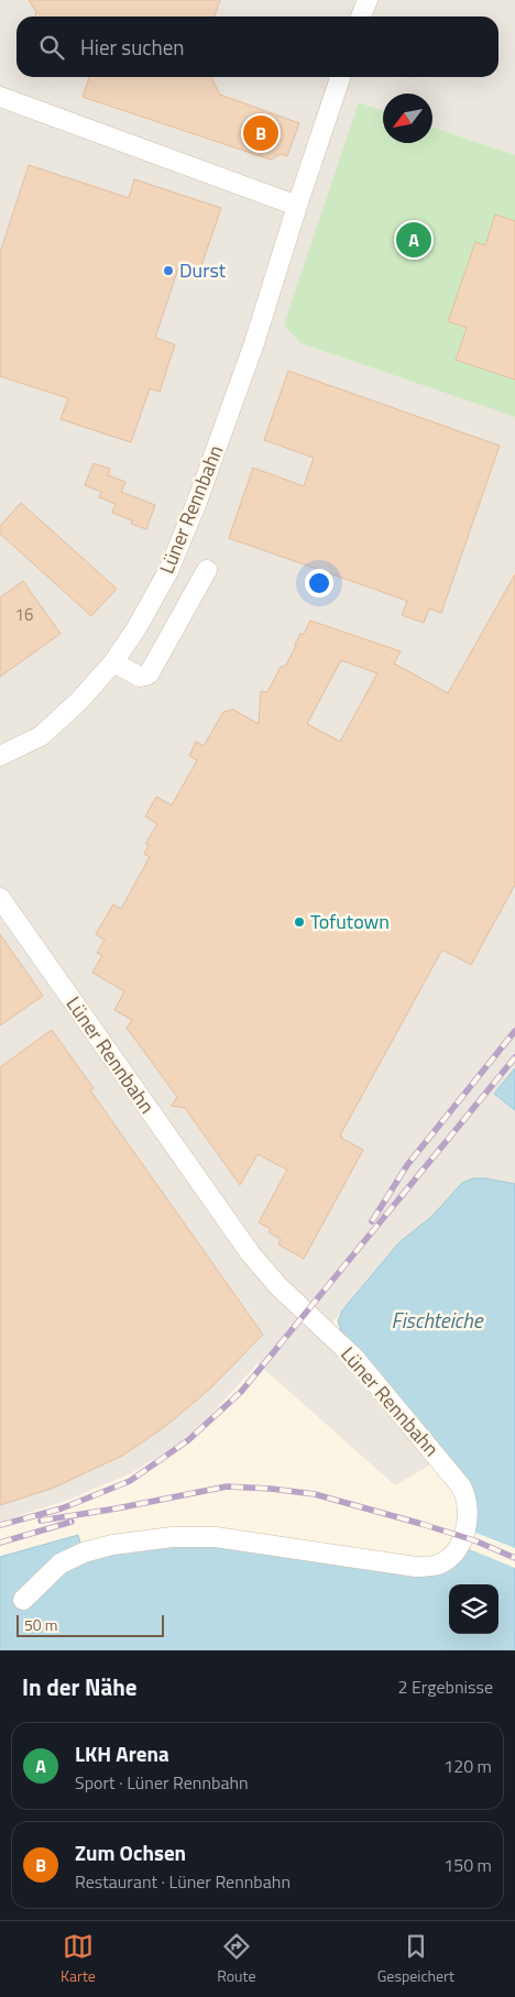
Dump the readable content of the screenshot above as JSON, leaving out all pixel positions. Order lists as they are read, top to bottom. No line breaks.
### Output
{"streets":{"street":["Lüner Rennbahn"]},"water":["Fischteiche"],"places":["Durst","Tofutown"],"house_numbers":["16"],"scale_bar":"50 m","north":"bottom left","page":{"search":"Hier suchen","pins":["B","A"],"scale":"50 m","heading":["In der Nähe","2 Ergebnisse"],"list":[{"mark":"A","name":"LKH Arena","note":"Sport · Lüner Rennbahn","value":"120 m"},{"mark":"B","name":"Zum Ochsen","note":"Restaurant · Lüner Rennbahn","value":"150 m"}],"nav":["Karte","Route","Gespeichert"]}}
